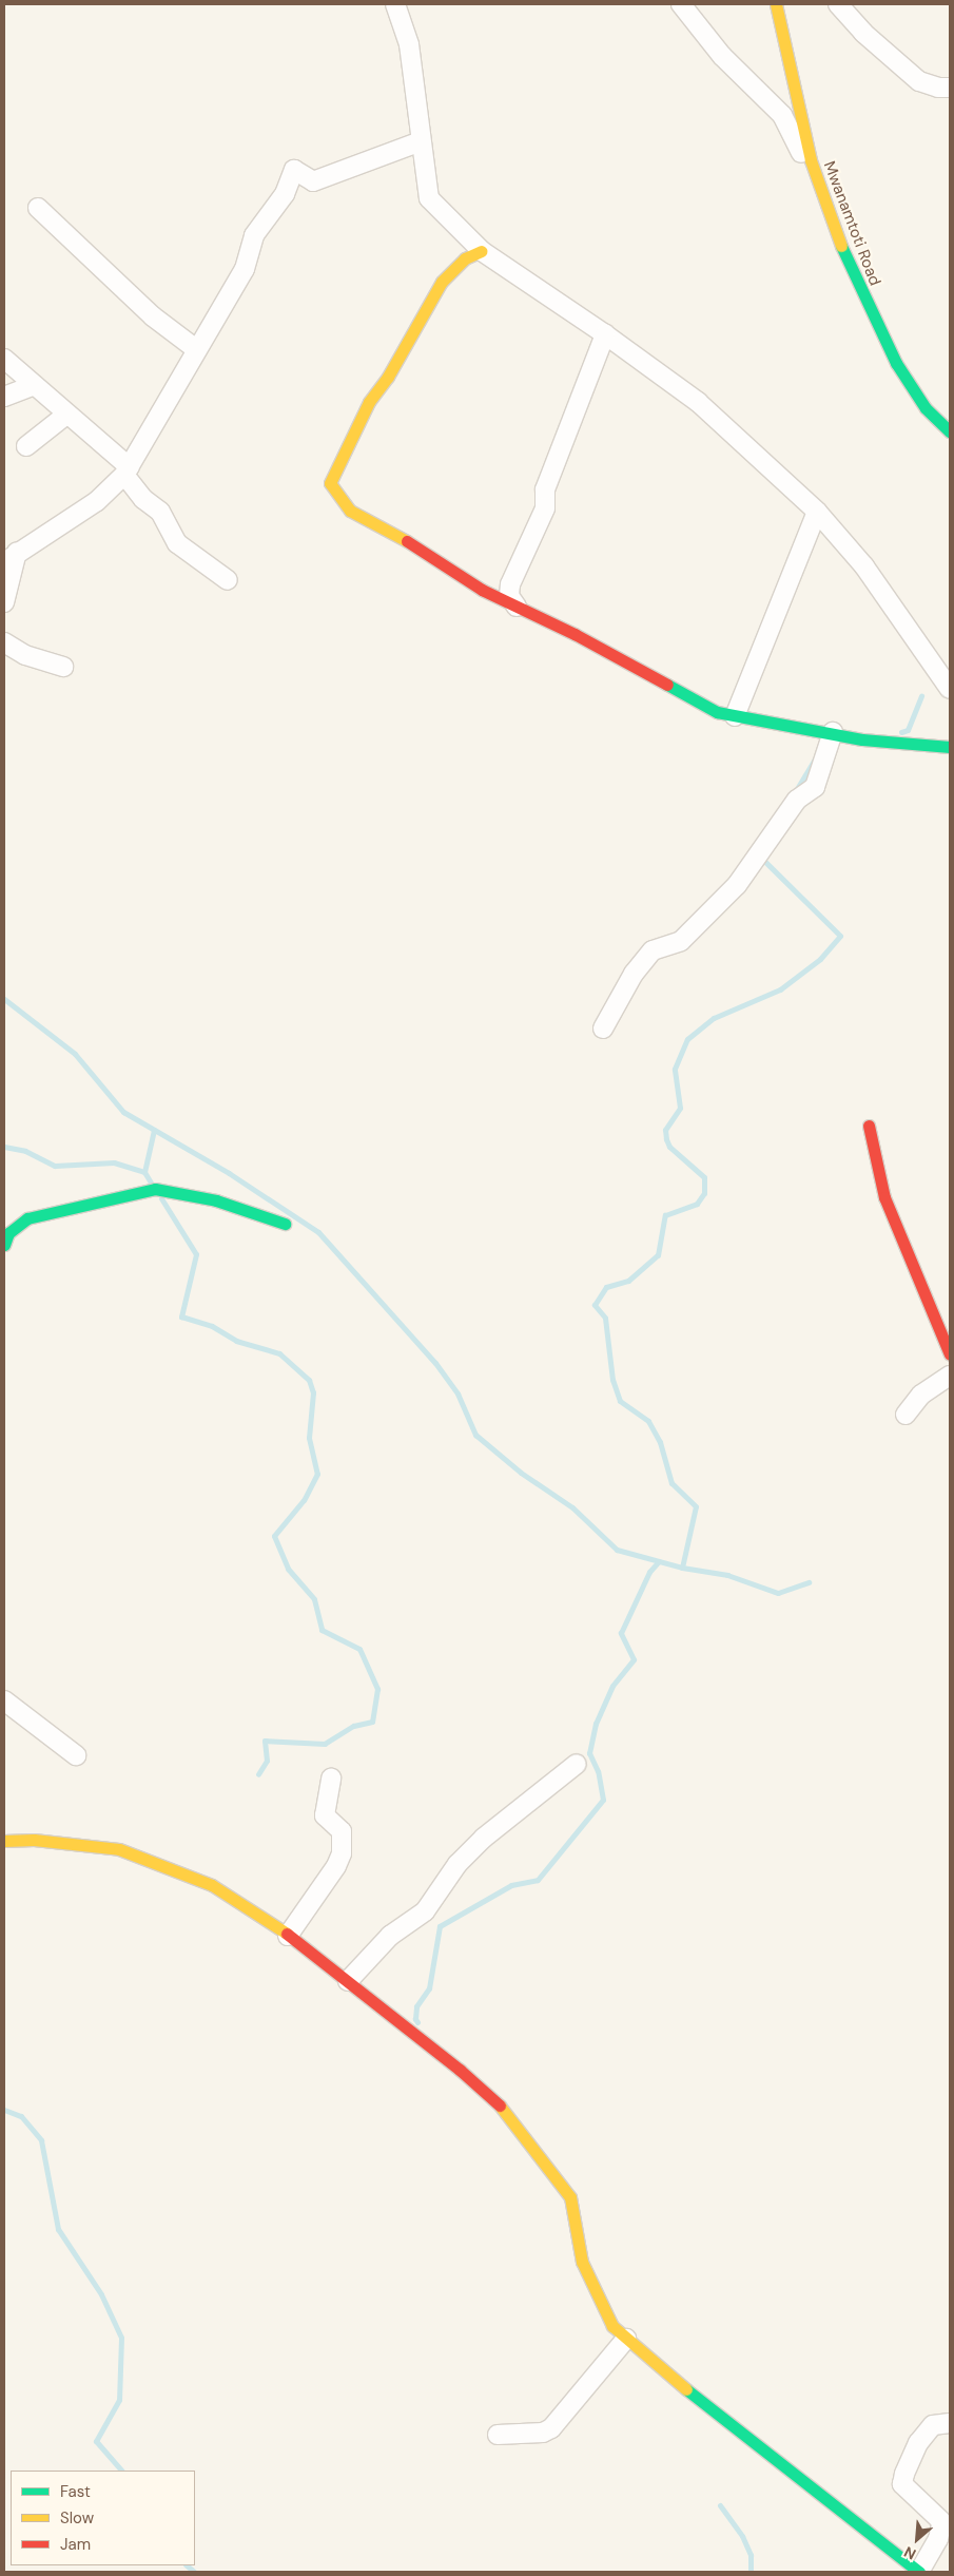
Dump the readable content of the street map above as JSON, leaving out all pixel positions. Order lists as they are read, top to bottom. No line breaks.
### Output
{"streets":{"street":["Mwanamtoti Road"]},"legend":["Fast","Slow","Jam"],"north":"bottom left"}
